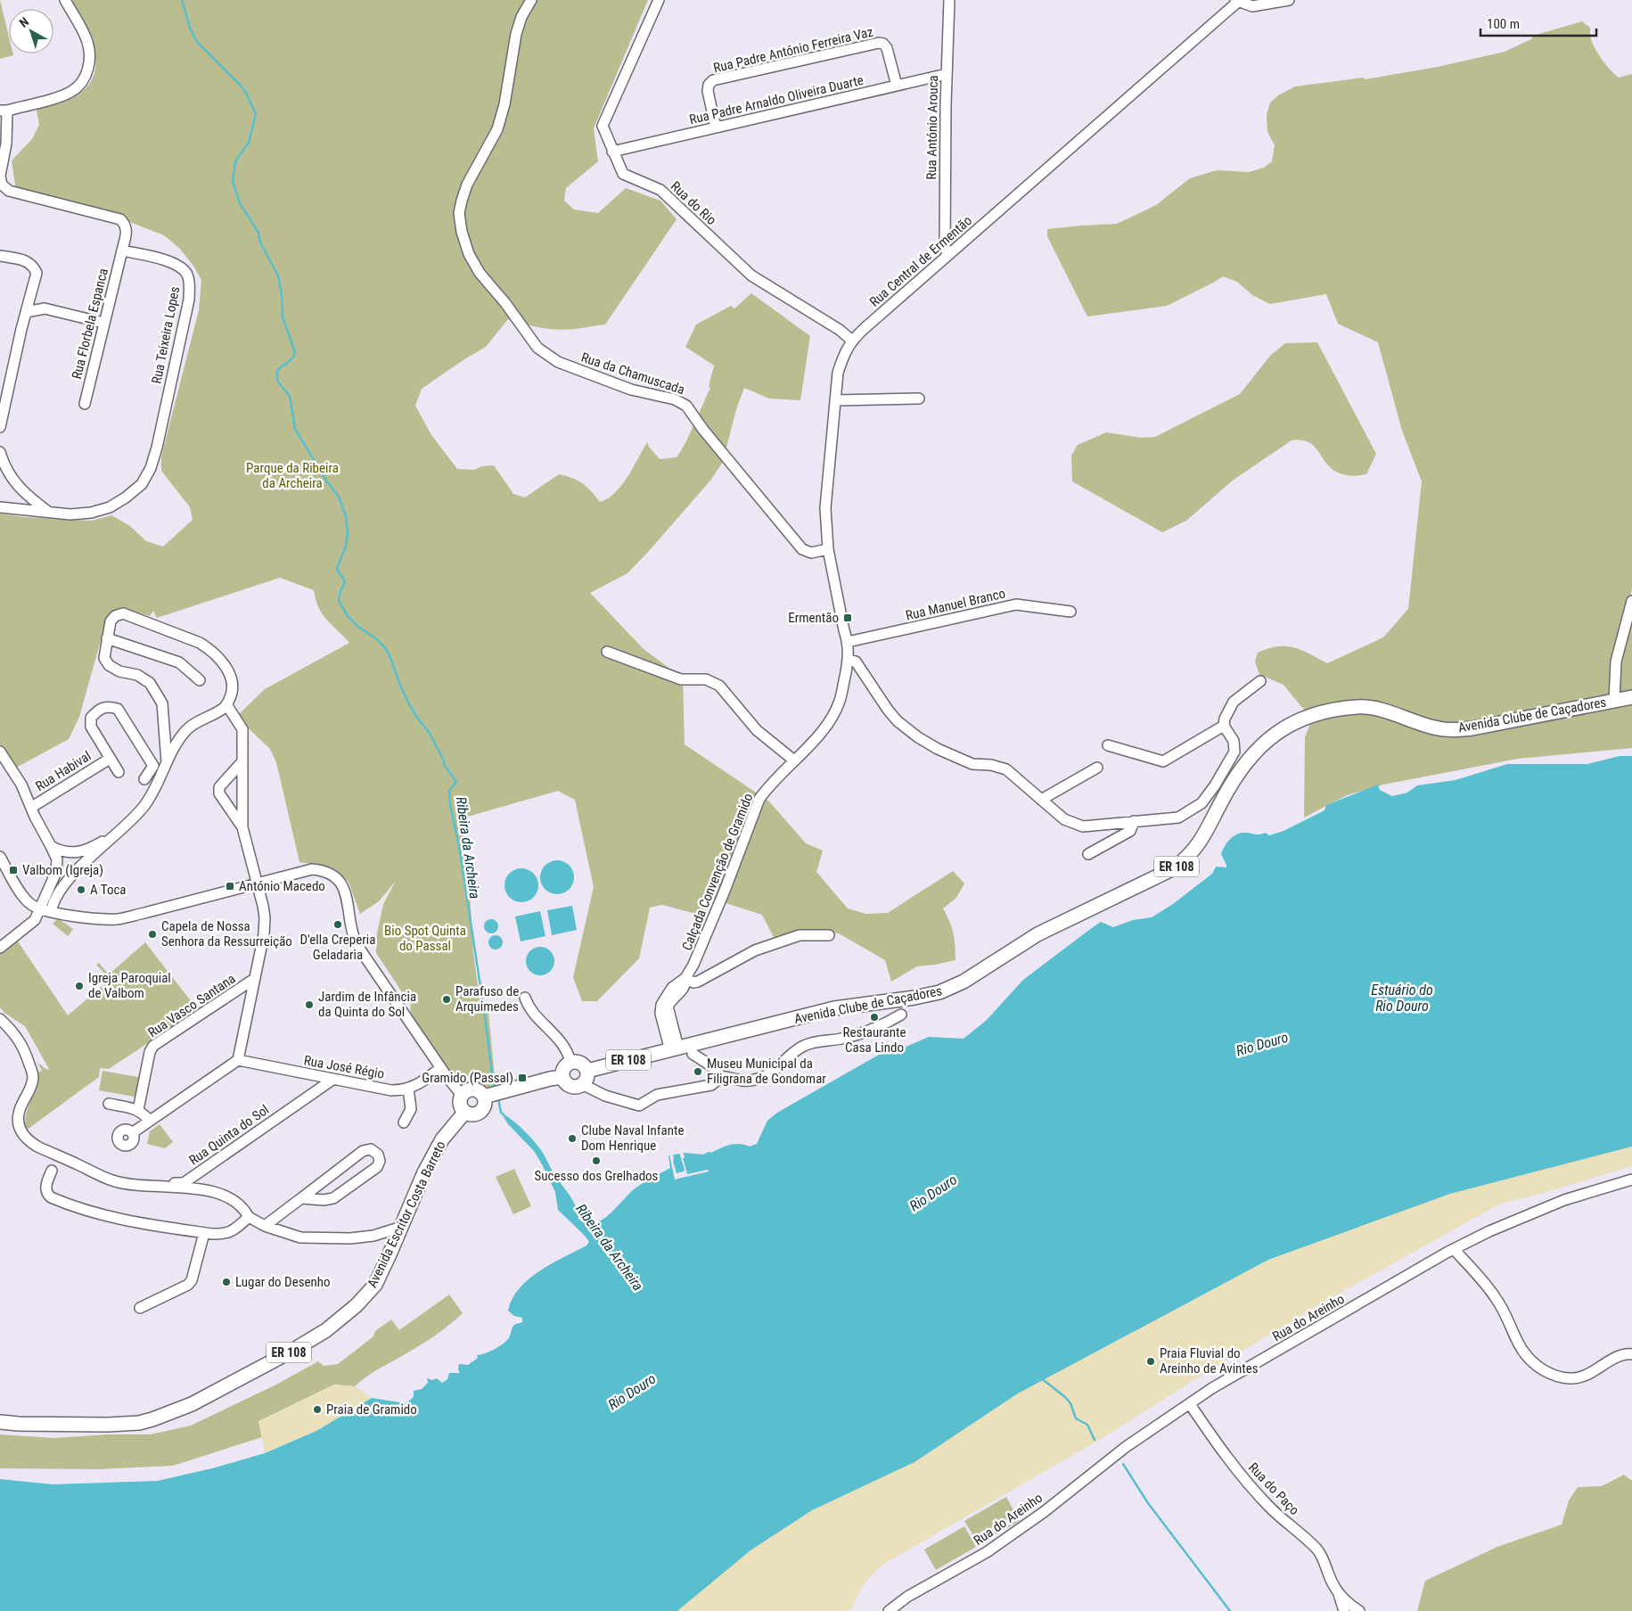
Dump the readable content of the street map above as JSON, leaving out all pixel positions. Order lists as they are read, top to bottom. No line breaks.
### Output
{"streets":{"main road":["Avenida Clube de Caçadores","ER 108","Avenida Escritor Costa Barreto"],"street":["Rua Padre António Ferreira Vaz","Rua Padre Arnaldo Oliveira Duarte","Rua António Arouca","Rua do Rio","Rua Central de Ermentão","Rua Florbela Espanca","Rua Teixeira Lopes","Rua da Chamuscada","Rua Manuel Branco","Rua Habival","Calçada Convenção de Gramido","Rua Vasco Santana","Rua José Régio","Rua Quinta do Sol","Rua do Areinho","Rua do Paço"]},"crossings":[["Rua Padre António Ferreira Vaz","Rua Padre Arnaldo Oliveira Duarte"],["Rua Padre Arnaldo Oliveira Duarte","Rua António Arouca"],["Rua Padre Arnaldo Oliveira Duarte","Rua do Rio"],["Rua António Arouca","Rua Central de Ermentão"],["Rua do Rio","Rua Central de Ermentão"],["Rua Central de Ermentão","Rua da Chamuscada"],["Rua Central de Ermentão","Rua Manuel Branco"],["Rua Central de Ermentão","Calçada Convenção de Gramido"],["Rua Florbela Espanca","Rua Teixeira Lopes"],["Rua Manuel Branco","Calçada Convenção de Gramido"],["Avenida Clube de Caçadores","ER 108"],["Avenida Clube de Caçadores","Calçada Convenção de Gramido"],["Rua José Régio","Rua Quinta do Sol"],["Rua do Areinho","Rua do Paço"]],"water":["Ribeira da Archeira","Estuário do Rio Douro","Rio Douro"],"parks":["Parque da Ribeira da Archeira","Bio Spot Quinta do Passal"],"places":{"transit":["Ermentão","Valbom (Igreja)","António Macedo","Gramido (Passal)"],"other":["A Toca","D'ella Creperia Geladaria","Capela de Nossa Senhora da Ressurreição","Igreja Paroquial de Valbom","Parafuso de Arquimedes","Jardim de Infância da Quinta do Sol","Restaurante Casa Lindo","Museu Municipal da Filigrana de Gondomar","Clube Naval Infante Dom Henrique","Sucesso dos Grelhados","Lugar do Desenho","Praia Fluvial do Areinho de Avintes","Praia de Gramido"]},"scale_bar":"100 m","north":"top left"}
